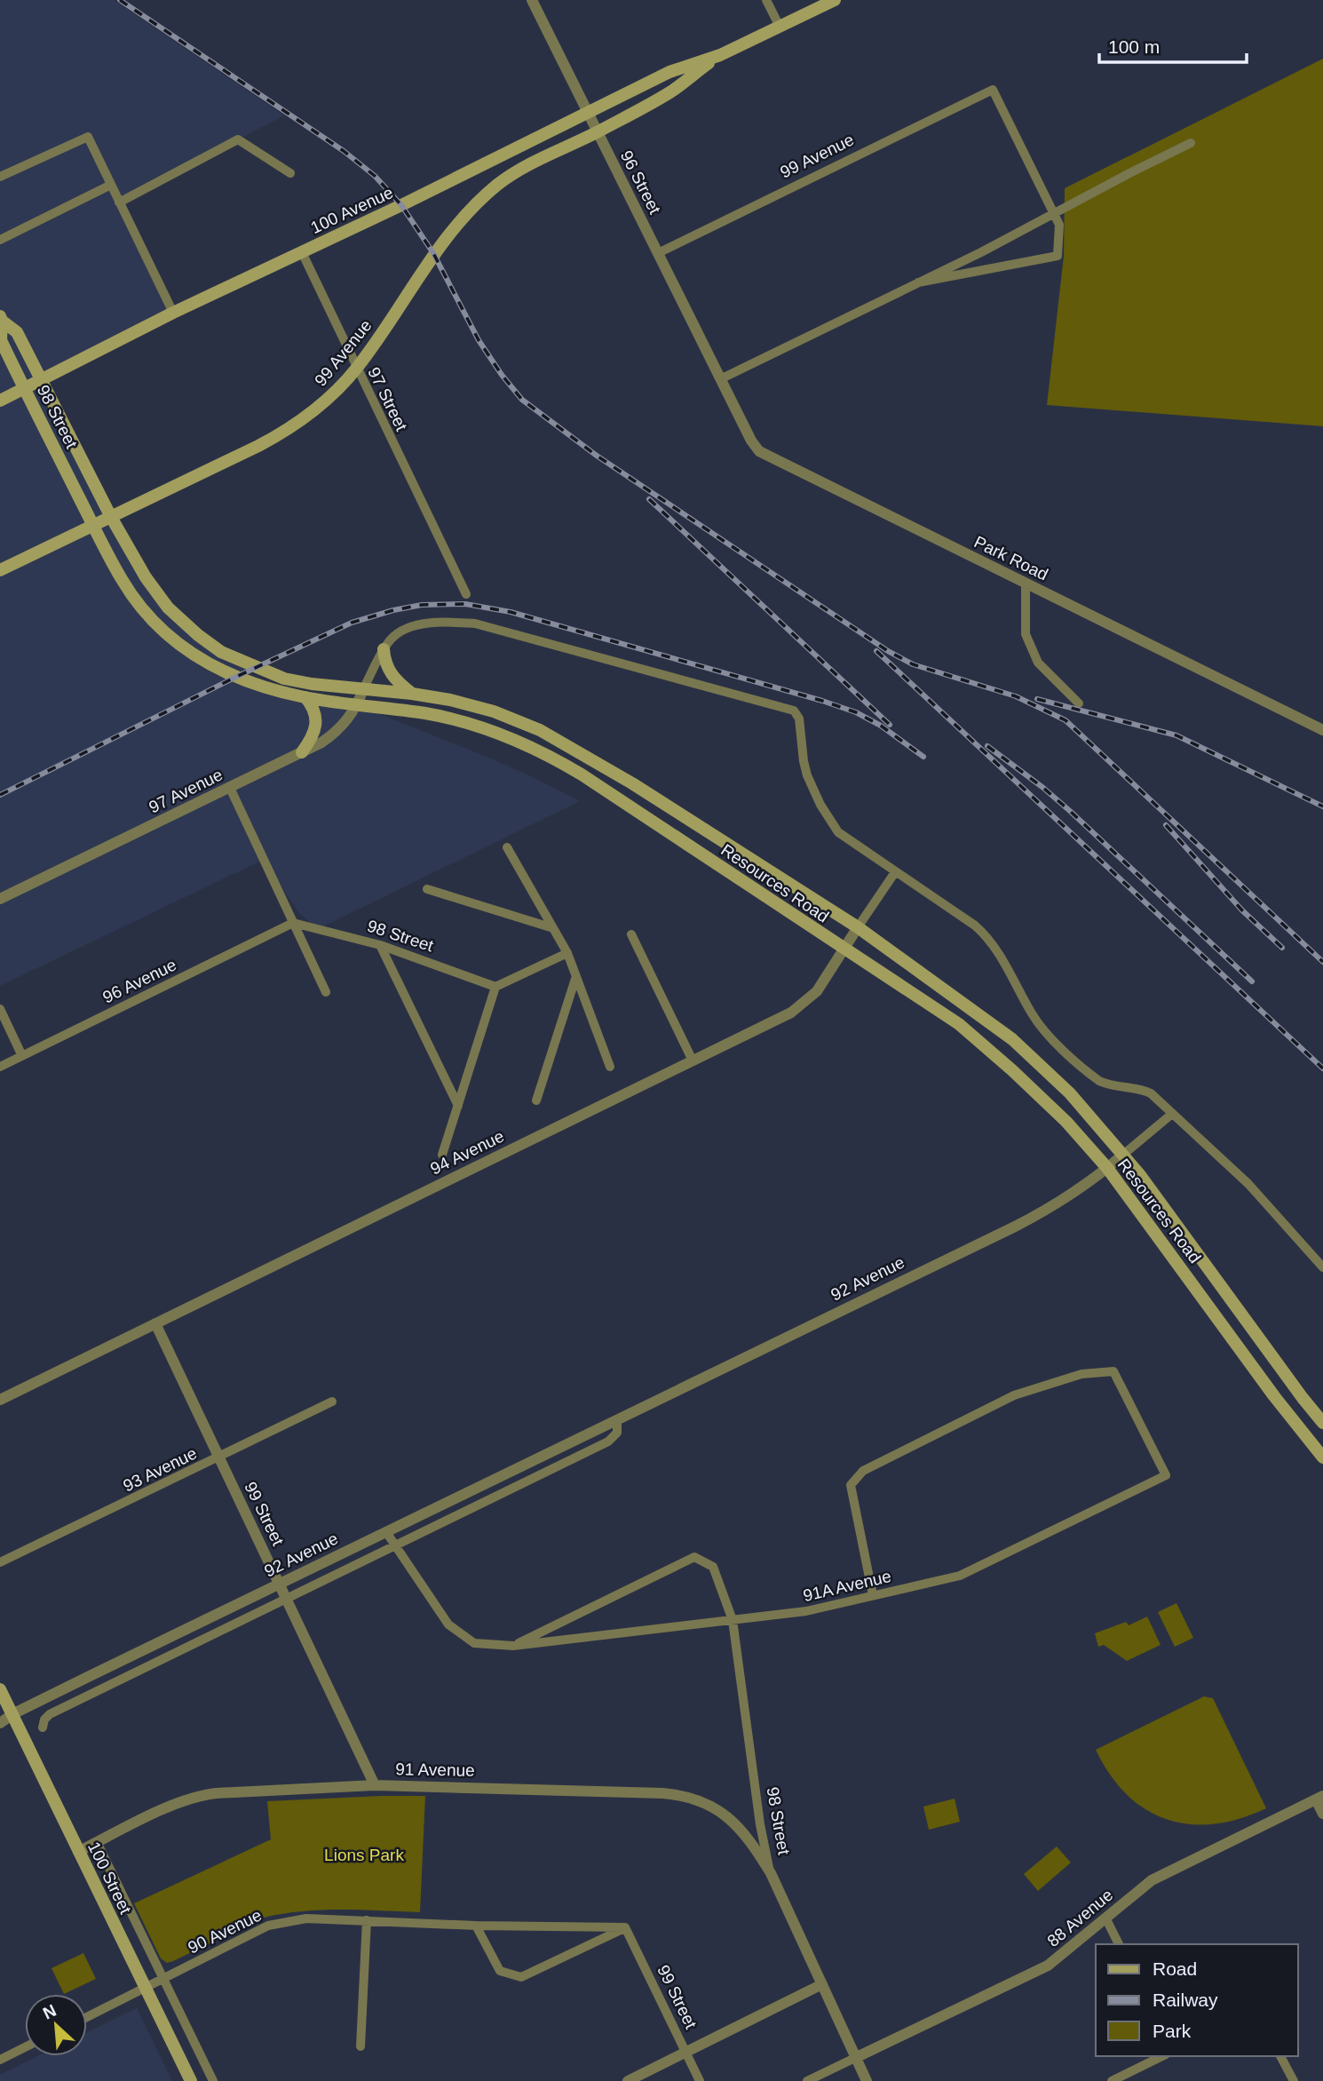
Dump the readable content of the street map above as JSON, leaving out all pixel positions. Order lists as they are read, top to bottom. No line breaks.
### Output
{"streets":{"main road":["99 Avenue","100 Avenue","98 Street","Resources Road","100 Street"],"street":["96 Street","97 Street","Park Road","97 Avenue","96 Avenue","94 Avenue","92 Avenue","93 Avenue","99 Street","91A Avenue","91 Avenue","88 Avenue","90 Avenue"]},"crossings":[["99 Avenue","96 Street"],["99 Avenue","100 Avenue"],["99 Avenue","97 Street"],["99 Avenue","98 Street"],["99 Avenue","Resources Road"],["96 Street","100 Avenue"],["96 Street","Park Road"],["100 Avenue","97 Street"],["100 Avenue","98 Street"],["98 Street","Resources Road"],["98 Street","96 Avenue"],["98 Street","91A Avenue"],["98 Street","91 Avenue"],["98 Street","88 Avenue"],["97 Avenue","Resources Road"],["Resources Road","94 Avenue"],["Resources Road","92 Avenue"],["94 Avenue","99 Street"],["92 Avenue","99 Street"],["92 Avenue","91A Avenue"],["92 Avenue","100 Street"],["93 Avenue","99 Street"],["99 Street","91 Avenue"],["99 Street","90 Avenue"],["91 Avenue","100 Street"],["100 Street","90 Avenue"]],"parks":["Lions Park"],"legend":["Road","Railway","Park"],"scale_bar":"100 m","north":"top left"}
